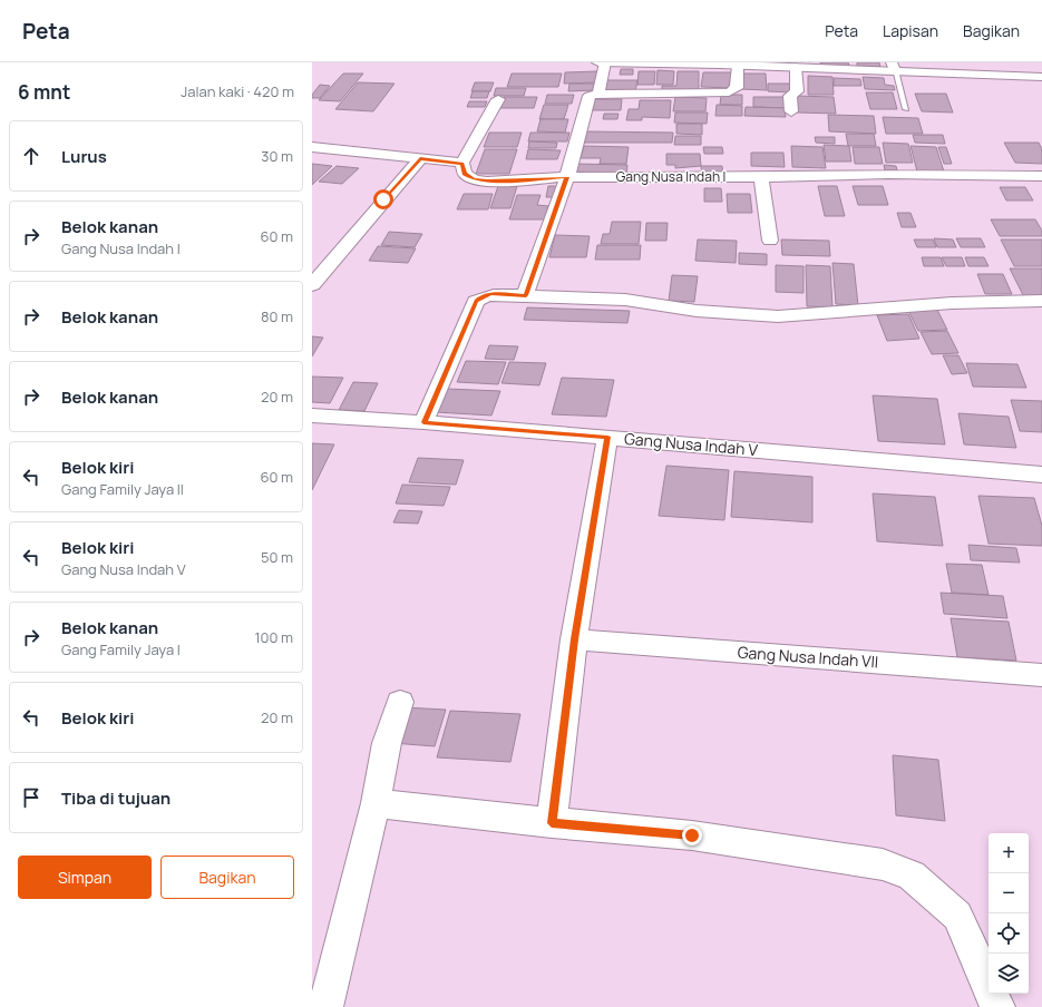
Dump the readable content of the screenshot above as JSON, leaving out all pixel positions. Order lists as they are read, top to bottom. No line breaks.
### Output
{"streets":{"street":["Gang Nusa Indah I","Gang Nusa Indah V","Gang Nusa Indah VII"]},"page":{"header":"Peta","nav":["Peta","Lapisan","Bagikan"],"heading":["6 mnt","Jalan kaki · 420 m"],"list":[["Lurus","30 m"],["Belok kanan","Gang Nusa Indah I","60 m"],["Belok kanan","80 m"],["Belok kanan","20 m"],["Belok kiri","Gang Family Jaya II","60 m"],["Belok kiri","Gang Nusa Indah V","50 m"],["Belok kanan","Gang Family Jaya I","100 m"],["Belok kiri","20 m"],"Tiba di tujuan"],"map_buttons":["+","−"],"buttons":["Simpan","Bagikan"]}}
